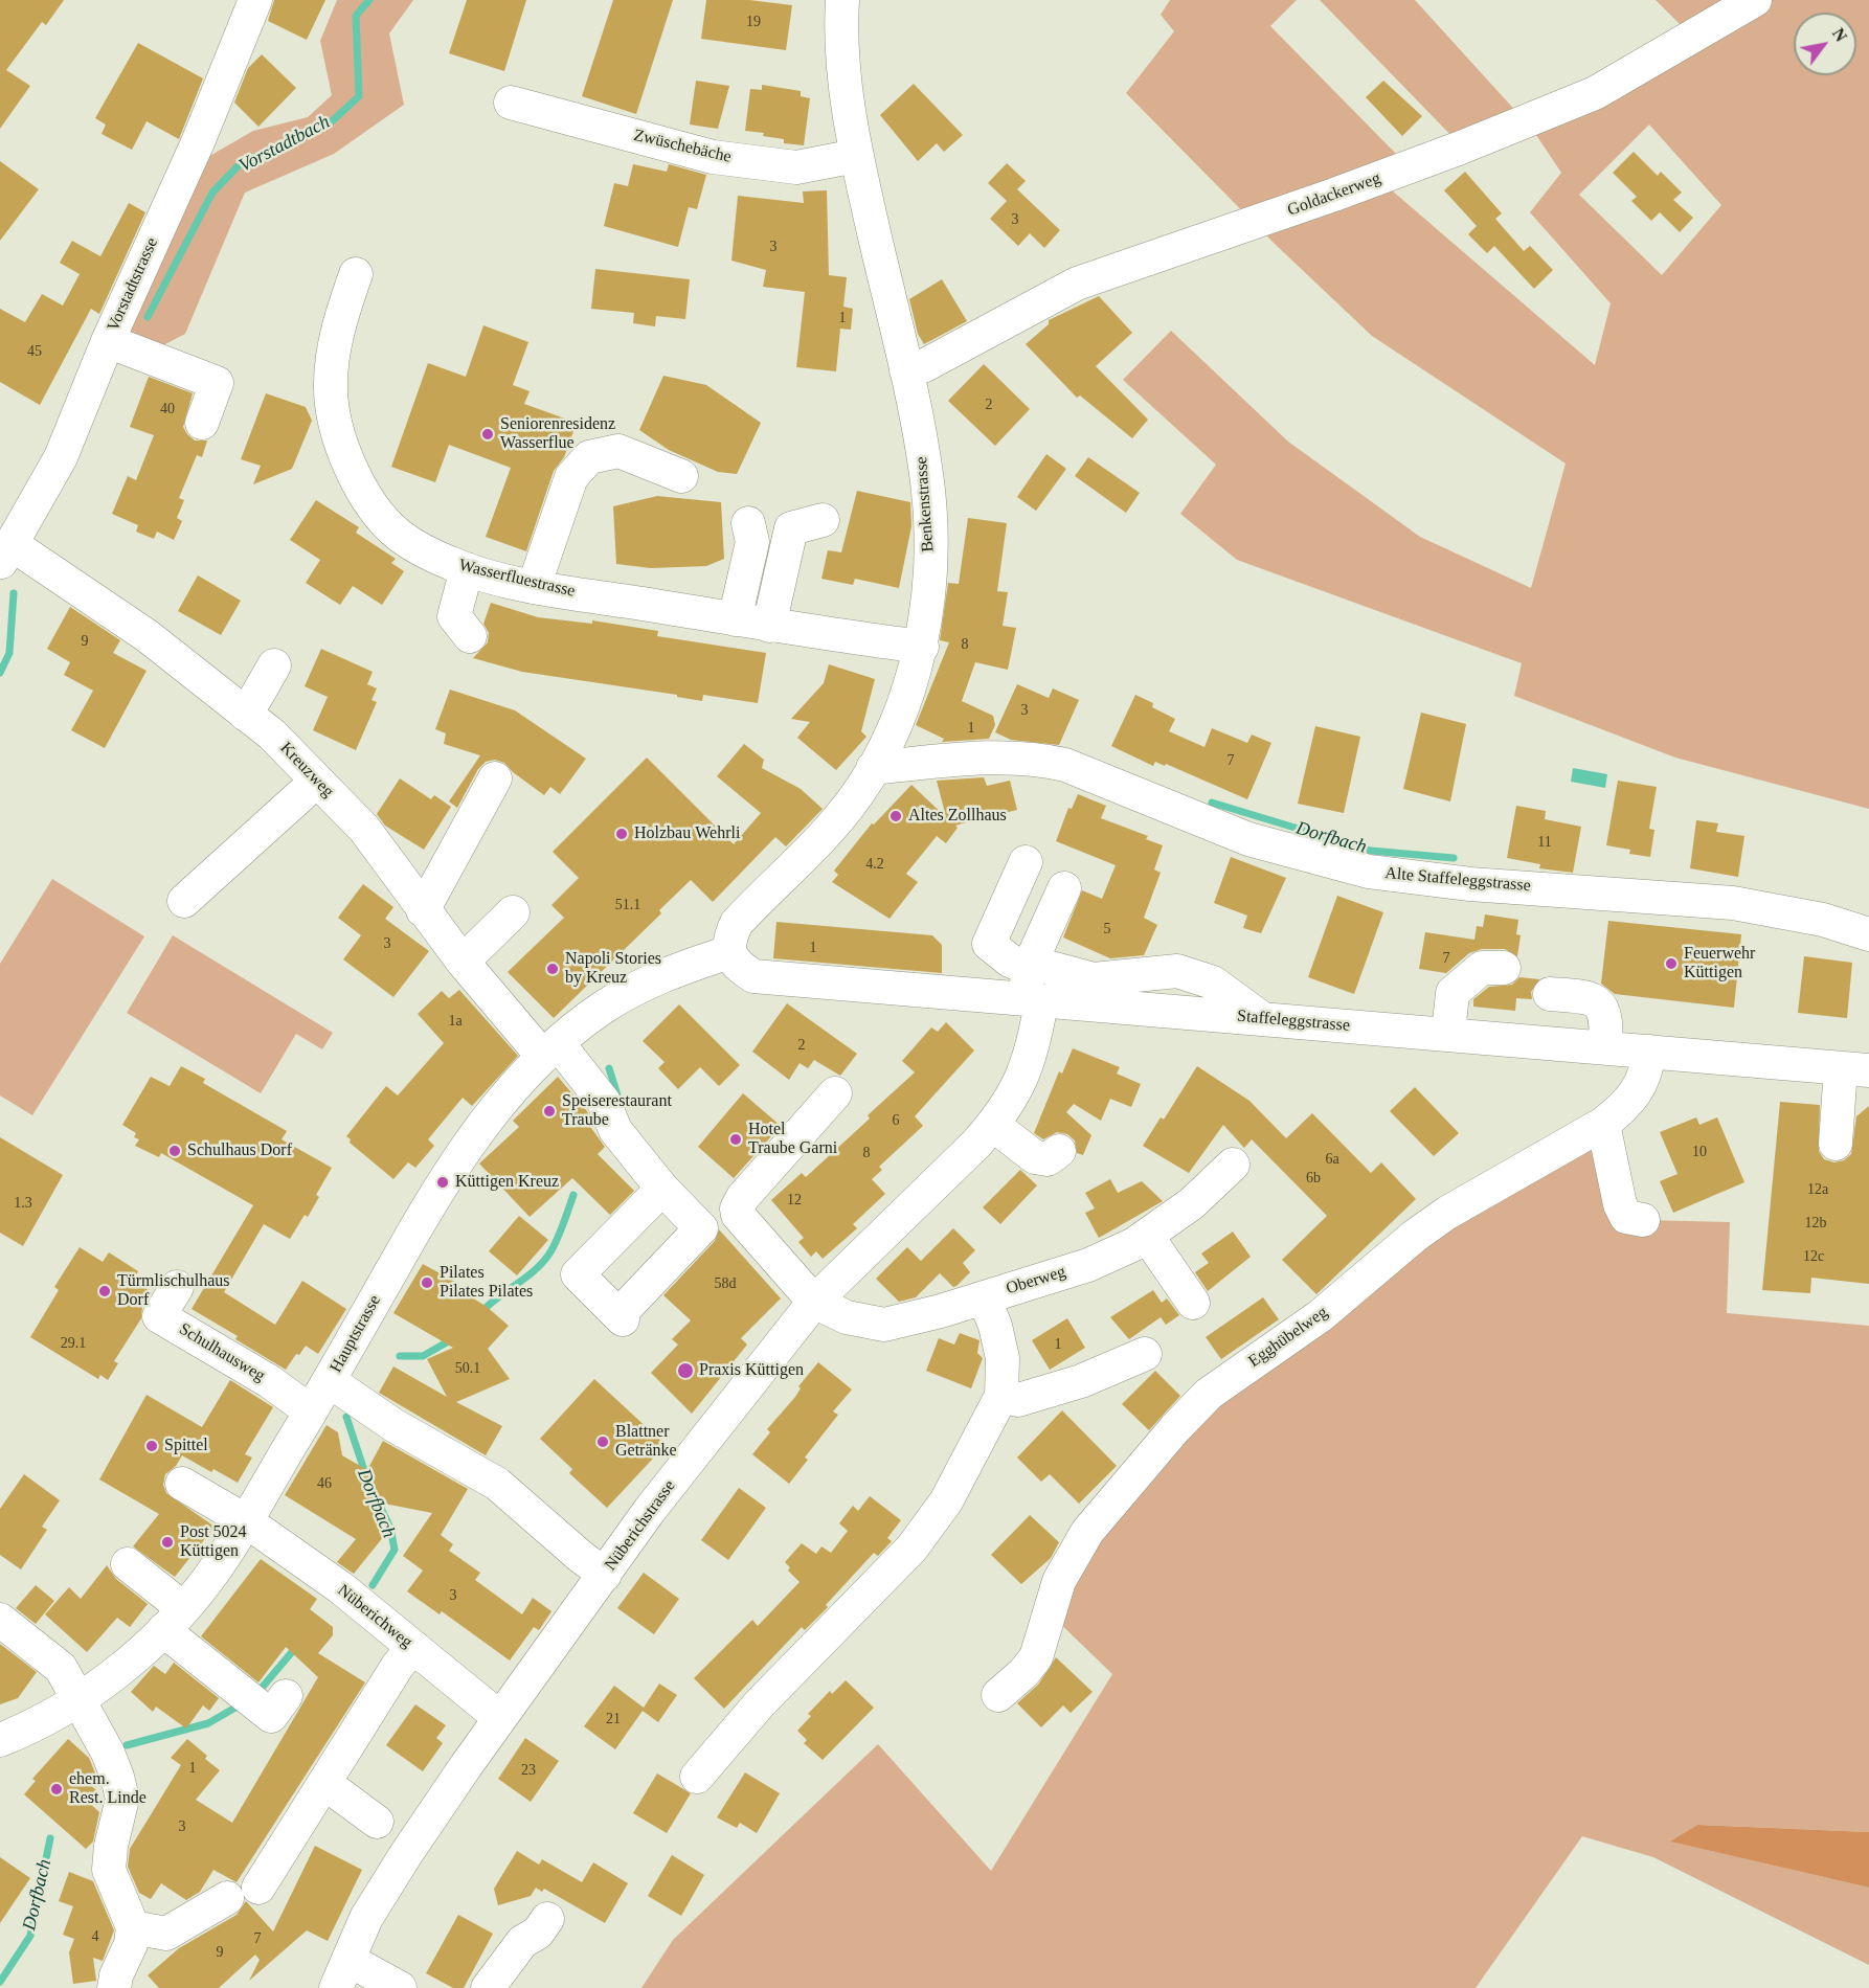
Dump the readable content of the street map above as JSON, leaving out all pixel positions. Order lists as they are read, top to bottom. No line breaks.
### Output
{"streets":{"street":["Zwüschebäche","Goldackerweg","Vorstadtstrasse","Benkenstrasse","Wasserfluestrasse","Kreuzweg","Alte Staffeleggstrasse","Staffeleggstrasse","Oberweg","Hauptstrasse","Egghübelweg","Schulhausweg","Nüberichstrasse","Nüberichweg"]},"crossings":[["Zwüschebäche","Benkenstrasse"],["Goldackerweg","Benkenstrasse"],["Vorstadtstrasse","Kreuzweg"],["Benkenstrasse","Wasserfluestrasse"],["Benkenstrasse","Alte Staffeleggstrasse"],["Benkenstrasse","Staffeleggstrasse"],["Benkenstrasse","Hauptstrasse"],["Kreuzweg","Hauptstrasse"],["Staffeleggstrasse","Hauptstrasse"],["Staffeleggstrasse","Egghübelweg"],["Staffeleggstrasse","Nüberichstrasse"],["Oberweg","Nüberichstrasse"],["Hauptstrasse","Schulhausweg"],["Hauptstrasse","Nüberichweg"],["Nüberichstrasse","Nüberichweg"]],"water":["Vorstadtbach","Dorfbach"],"places":["Seniorenresidenz Wasserflue","Altes Zollhaus","Holzbau Wehrli","Feuerwehr Küttigen","Napoli Stories by Kreuz","Speiserestaurant Traube","Hotel Traube Garni","Schulhaus Dorf","Küttigen Kreuz","Pilates Pilates Pilates","Türmlischulhaus Dorf","Praxis Küttigen","Blattner Getränke","Spittel","Post 5024 Küttigen","ehem. Rest. Linde"],"house_numbers":["19","3","3","1","45","2","40","9","8","3","1","7","11","4.2","51.1","5","3","1","7","1a","2","6","10","8","6a","6b","12a","12","1.3","12b","12c","58d","29.1","1","50.1","46","3","21","1","23","3","4","7","9"],"north":"top right"}
